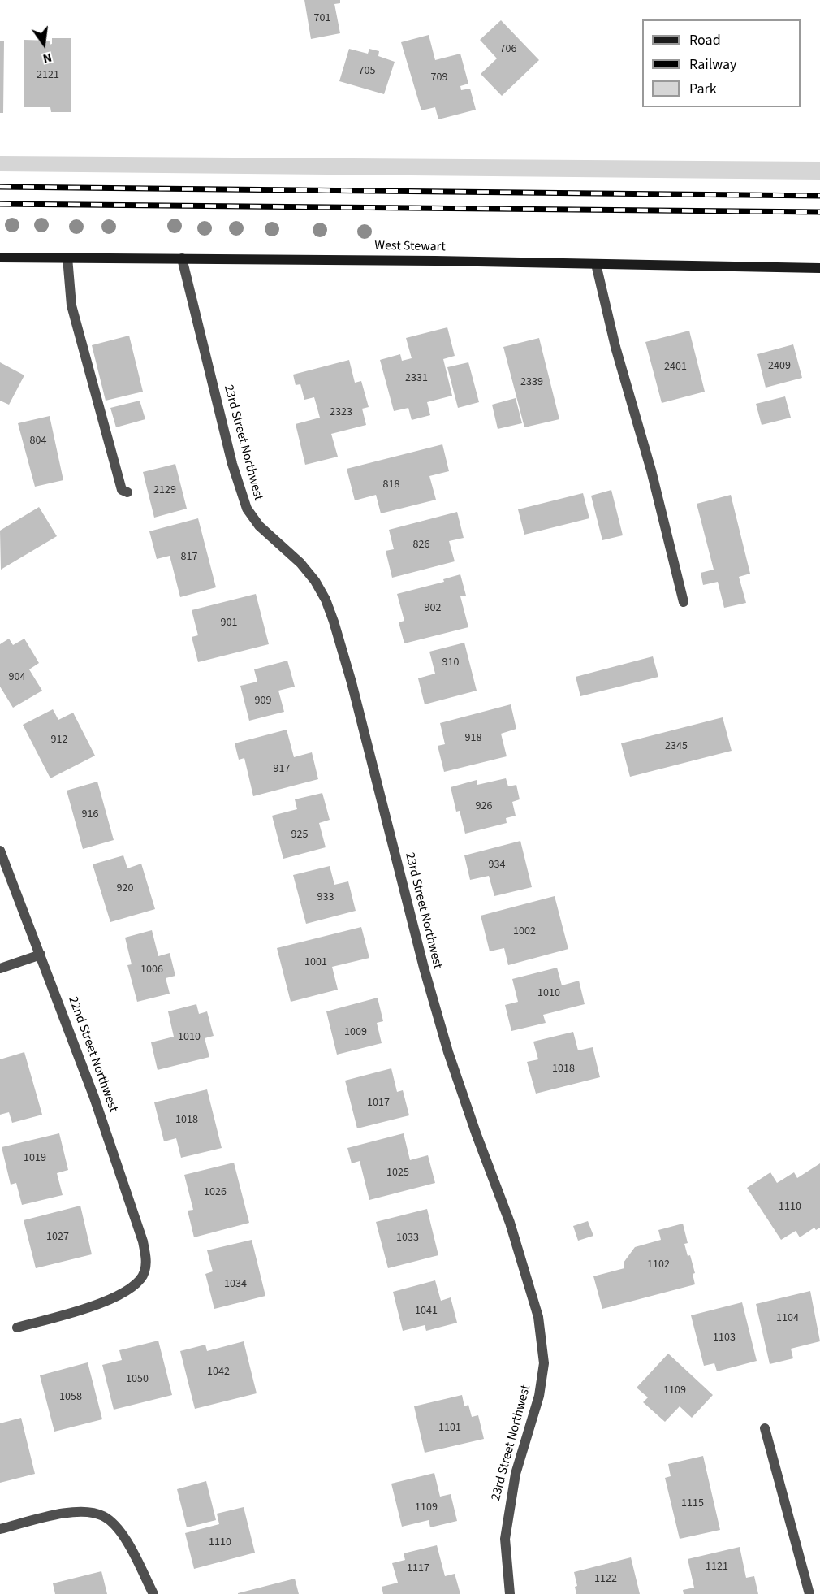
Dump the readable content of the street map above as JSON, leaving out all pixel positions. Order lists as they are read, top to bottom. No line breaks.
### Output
{"streets":{"street":["West Stewart","23rd Street Northwest","22nd Street Northwest"]},"crossings":[["West Stewart","23rd Street Northwest"]],"house_numbers":["701","706","705","2121","709","2409","2401","2331","2339","2323","804","818","2129","826","817","902","901","910","904","909","918","912","2345","917","926","916","925","934","920","933","1002","1001","1006","1010","1009","1010","1018","1017","1018","1019","1025","1026","1110","1027","1033","1102","1034","1041","1104","1103","1042","1050","1109","1058","1101","1115","1109","1110","1121","1117","1122"],"legend":["Road","Railway","Park"],"north":"bottom"}
